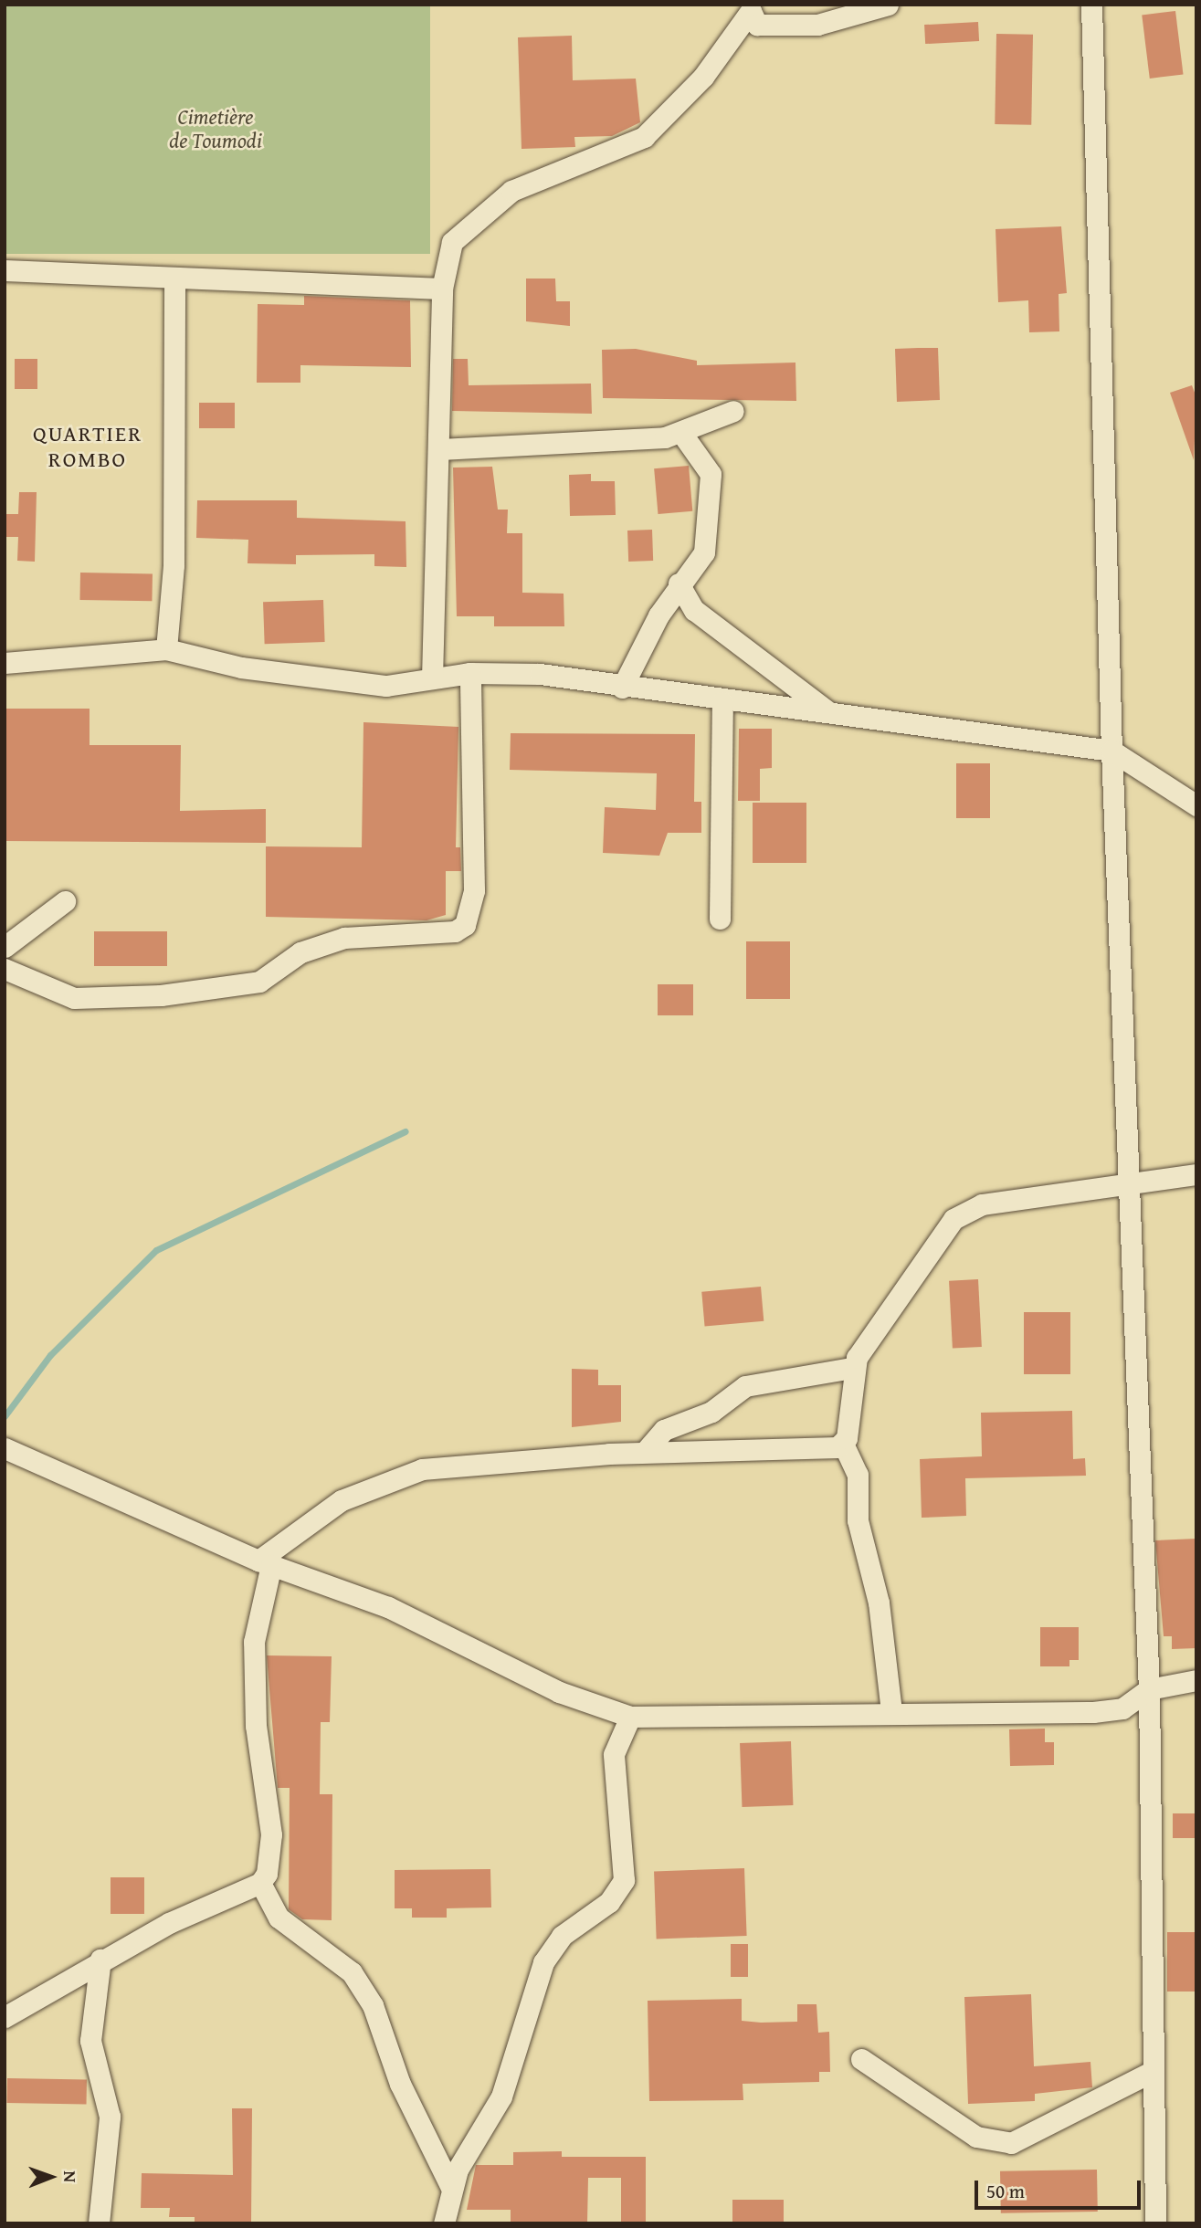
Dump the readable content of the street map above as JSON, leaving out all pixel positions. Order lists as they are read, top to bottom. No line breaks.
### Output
{"districts":["QUARTIER ROMBO"],"parks":["Cimetière de Toumodi"],"scale_bar":"50 m","north":"right"}
